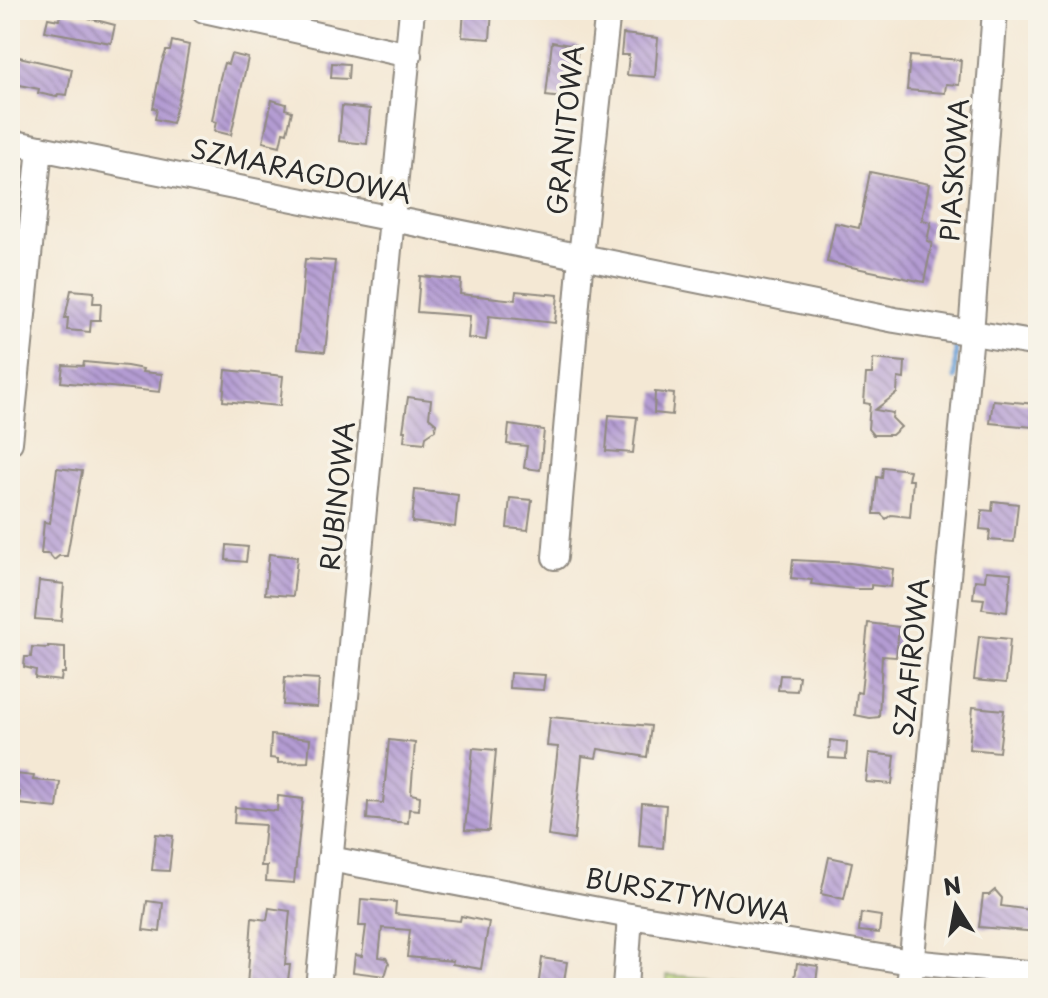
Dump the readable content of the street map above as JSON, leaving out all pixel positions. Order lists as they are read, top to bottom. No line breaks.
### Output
{"streets":{"street":["GRANITOWA","PIASKOWA","SZMARAGDOWA","RUBINOWA","SZAFIROWA","BURSZTYNOWA"]},"crossings":[["GRANITOWA","SZMARAGDOWA"],["PIASKOWA","SZMARAGDOWA"],["PIASKOWA","SZAFIROWA"],["SZMARAGDOWA","RUBINOWA"],["SZMARAGDOWA","SZAFIROWA"],["RUBINOWA","BURSZTYNOWA"],["SZAFIROWA","BURSZTYNOWA"]],"north":"top"}
